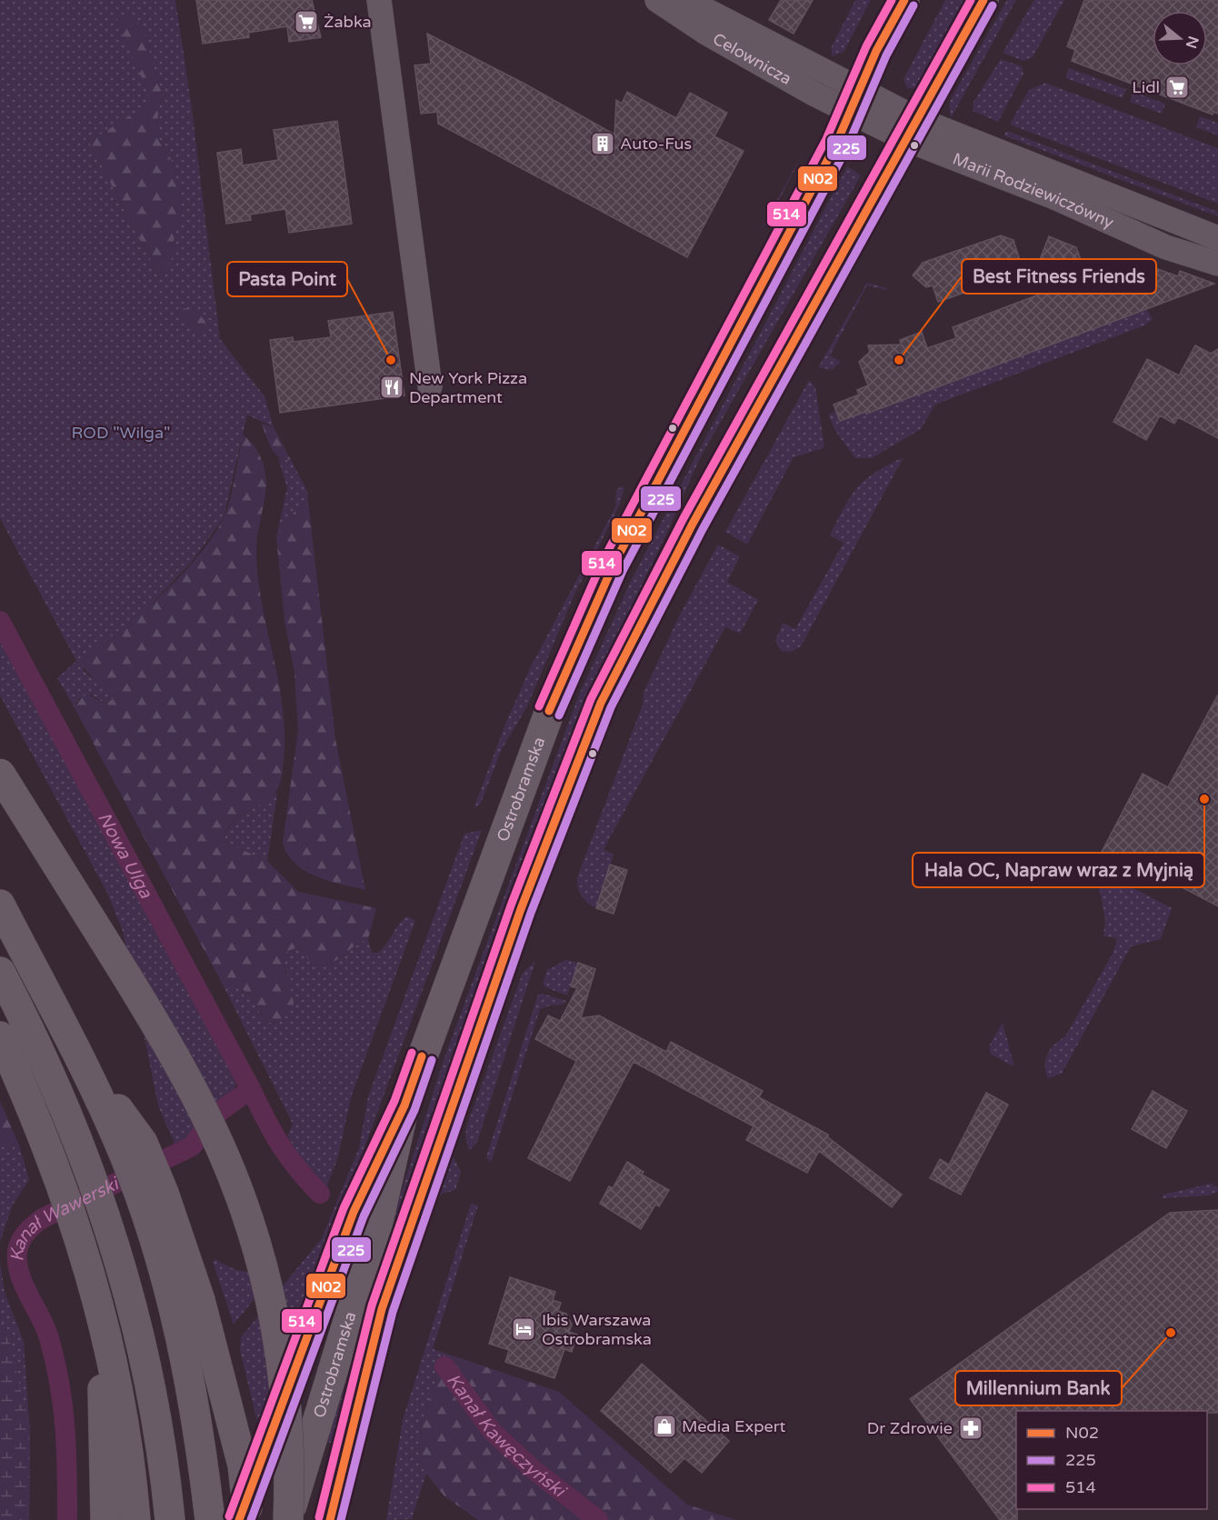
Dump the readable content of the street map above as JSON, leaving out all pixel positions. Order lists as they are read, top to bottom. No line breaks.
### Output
{"streets":{"main road":["Ostrobramska"],"street":["Celownicza","Marii Rodziewiczówny"]},"crossings":[["Celownicza","Marii Rodziewiczówny"],["Celownicza","Ostrobramska"],["Marii Rodziewiczówny","Ostrobramska"]],"water":["Nowa Ulga","Kanał Wawerski","Kanał Kawęczyński"],"parks":["ROD \"Wilga\""],"places":{"supermarket":["Żabka","Lidl"],"building":["Auto-Fus"],"other":["Pasta Point","Best Fitness Friends","Hala OC, Napraw wraz z Myjnią","Millennium Bank"],"restaurant":["New York Pizza Department"],"hotel":["Ibis Warszawa Ostrobramska"],"shop":["Media Expert"],"pharmacy":["Dr Zdrowie"]},"lines":["transit line N02","transit line 514","transit line 225"],"legend":["N02","225","514"],"north":"right"}
